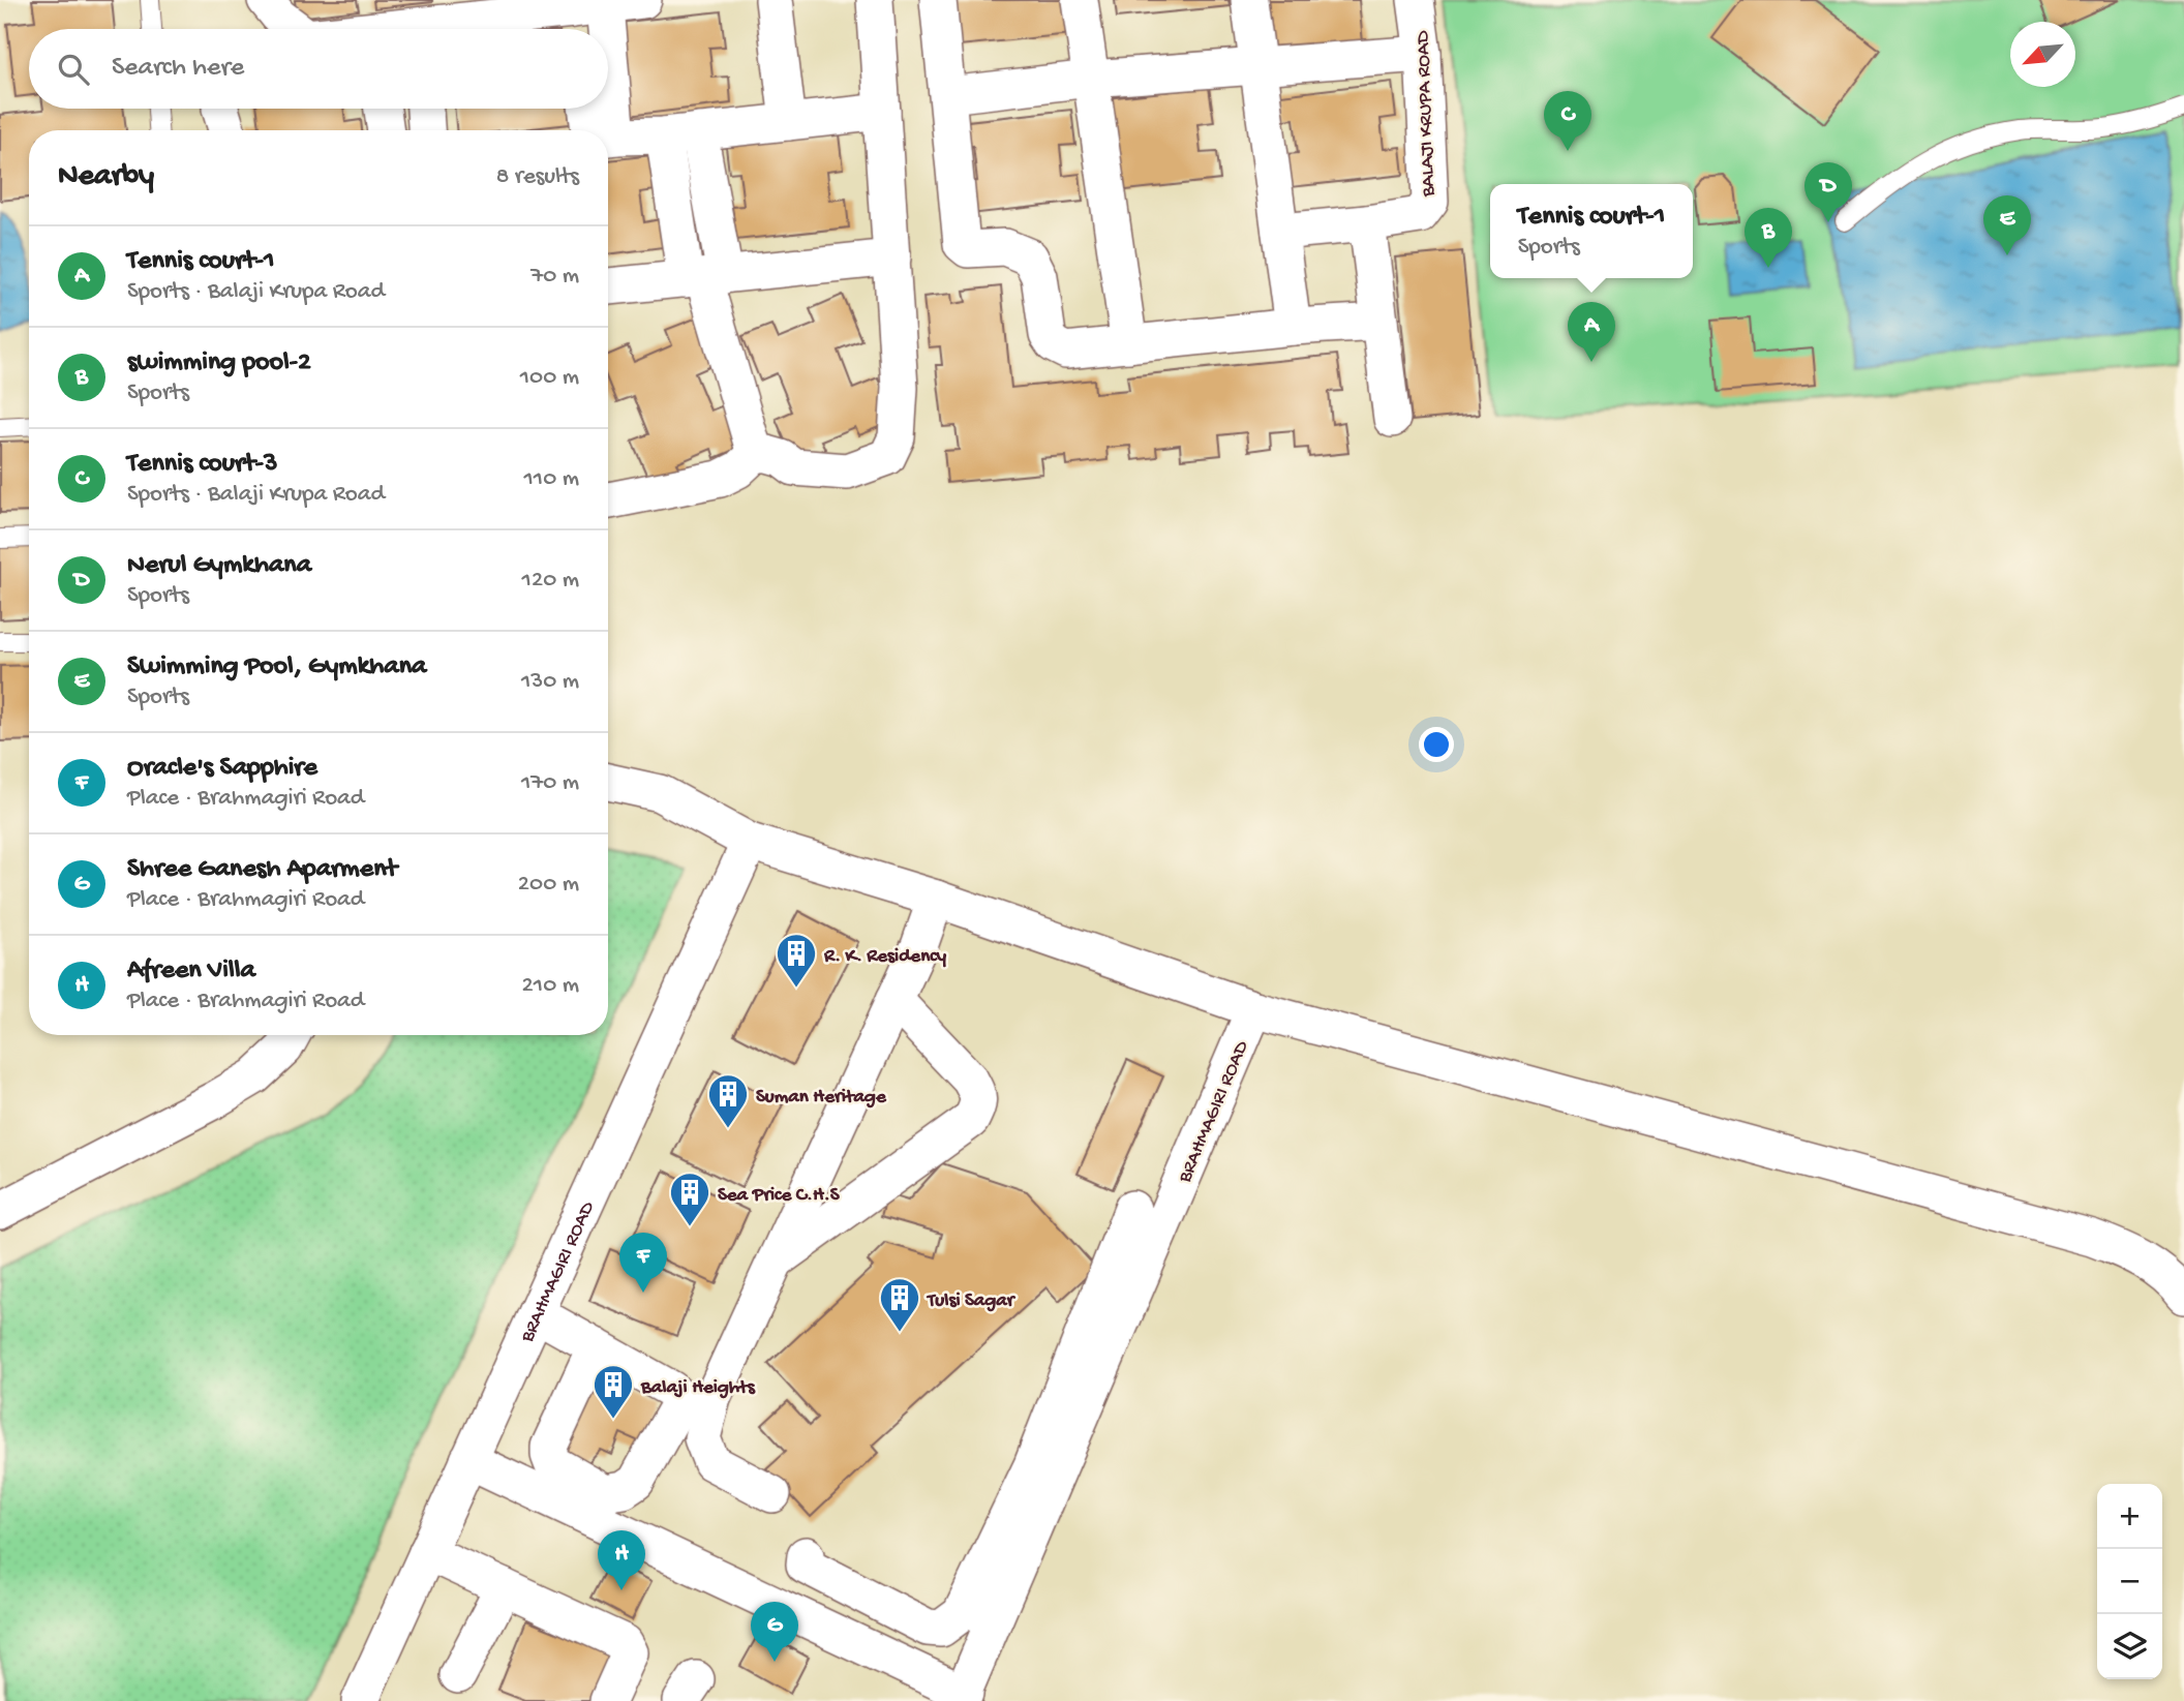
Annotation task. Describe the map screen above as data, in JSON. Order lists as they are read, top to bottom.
{
  "streets": {
    "street": ["BALAJI KRUPA ROAD", "BRAHMAGIRI ROAD"]
  },
  "places": {
    "building": [
      "R. K. Residency",
      "Suman Heritage",
      "Sea Price C.H.S",
      "Tulsi Sagar",
      "Balaji Heights"
    ]
  },
  "north": "bottom left",
  "page": {
    "search": "Search here",
    "pins": [
      "C",
      "D",
      "E",
      "B",
      "A",
      "F",
      "H",
      "G"
    ],
    "heading": ["Nearby", "8 results"],
    "popup": ["Tennis court-1", "Sports"],
    "list": [
      {
        "mark": "A",
        "name": "Tennis court-1",
        "note": "Sports · Balaji Krupa Road",
        "value": "70 m"
      },
      {
        "mark": "B",
        "name": "swimming pool-2",
        "note": "Sports",
        "value": "100 m"
      },
      {
        "mark": "C",
        "name": "Tennis court-3",
        "note": "Sports · Balaji Krupa Road",
        "value": "110 m"
      },
      {
        "mark": "D",
        "name": "Nerul Gymkhana",
        "note": "Sports",
        "value": "120 m"
      },
      {
        "mark": "E",
        "name": "Swimming Pool, Gymkhana",
        "note": "Sports",
        "value": "130 m"
      },
      {
        "mark": "F",
        "name": "Oracle's Sapphire",
        "note": "Place · Brahmagiri Road",
        "value": "170 m"
      },
      {
        "mark": "G",
        "name": "Shree Ganesh Aparment",
        "note": "Place · Brahmagiri Road",
        "value": "200 m"
      },
      {
        "mark": "H",
        "name": "Afreen Villa",
        "note": "Place · Brahmagiri Road",
        "value": "210 m"
      }
    ],
    "map_buttons": ["+", "−"]
  }
}
